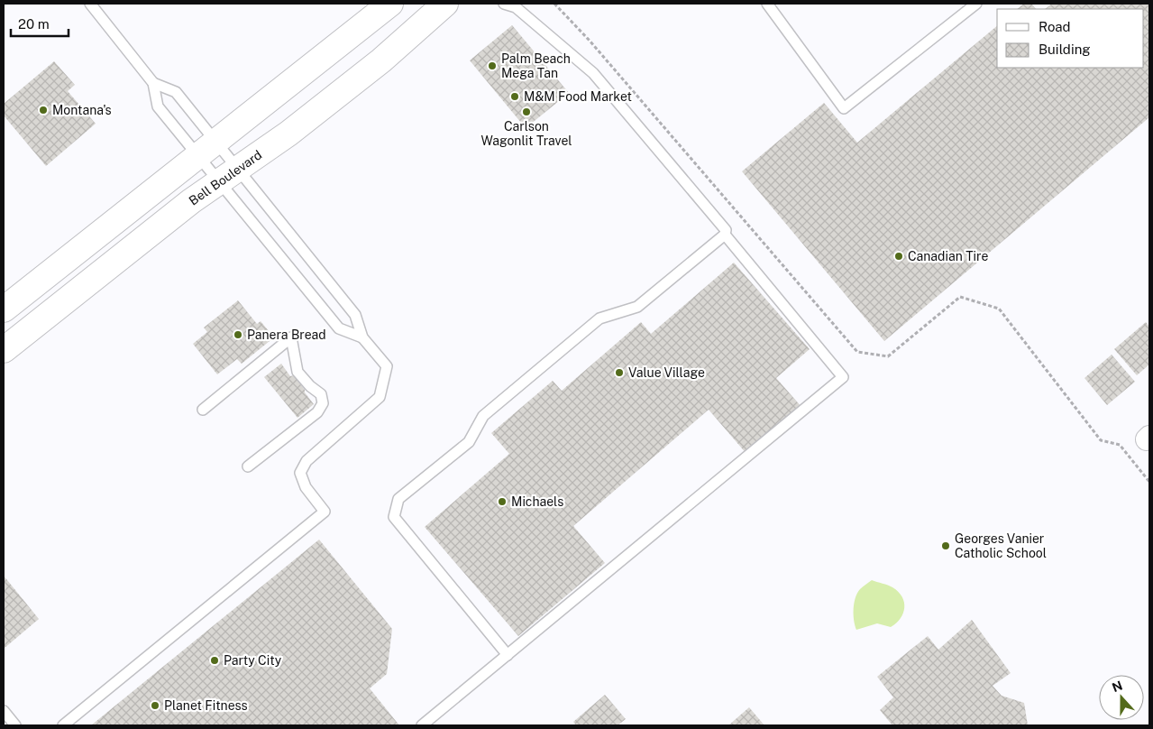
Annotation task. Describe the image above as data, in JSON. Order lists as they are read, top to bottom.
{
  "streets": {
    "main road": ["Bell Boulevard"]
  },
  "places": [
    "Palm Beach Mega Tan",
    "M&M Food Market",
    "Montana's",
    "Carlson Wagonlit Travel",
    "Canadian Tire",
    "Panera Bread",
    "Value Village",
    "Michaels",
    "Georges Vanier Catholic School",
    "Party City",
    "Planet Fitness"
  ],
  "legend": ["Road", "Building"],
  "scale_bar": "20 m",
  "north": "top"
}
